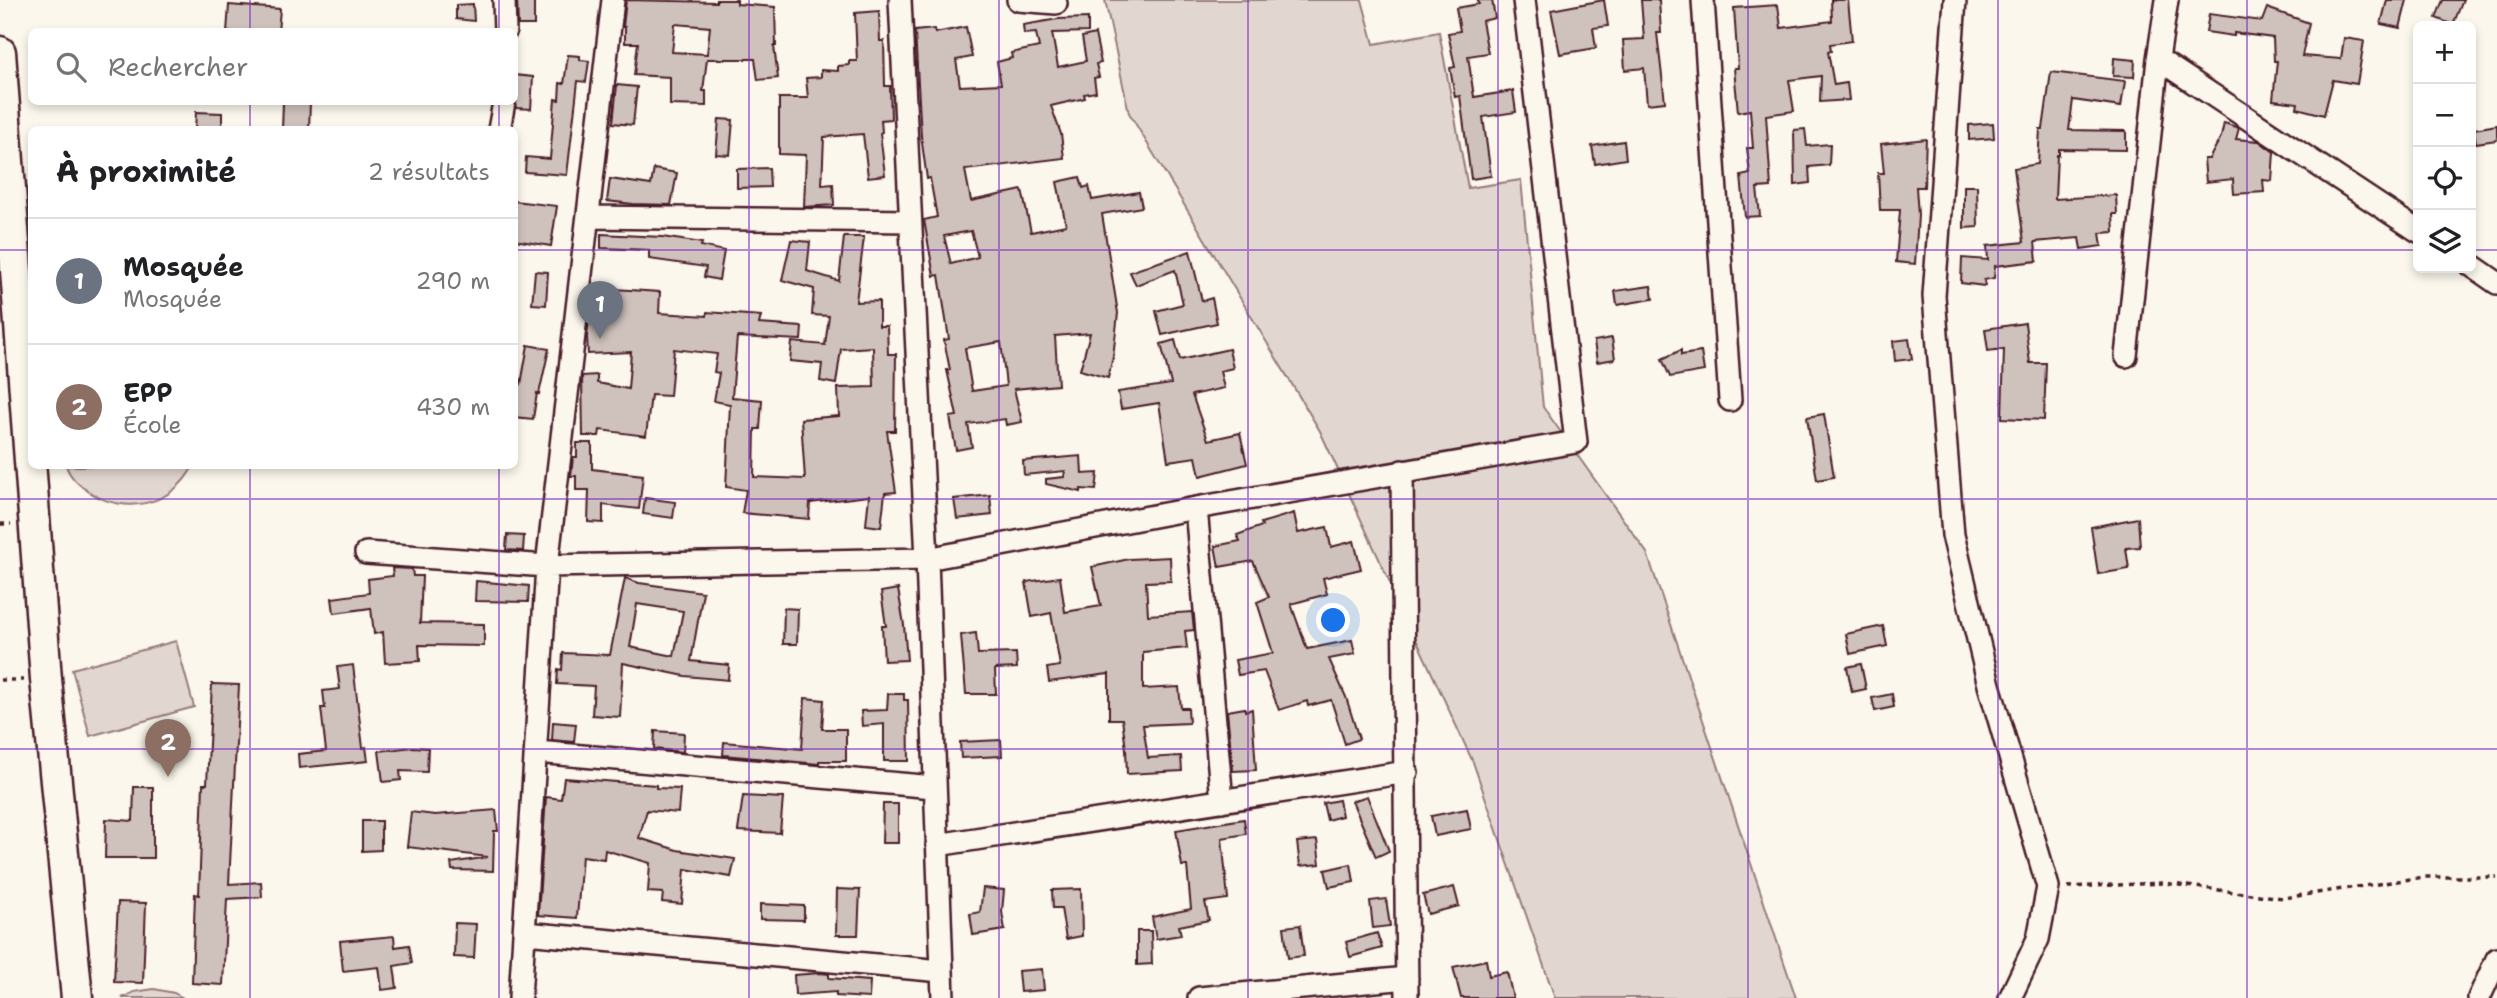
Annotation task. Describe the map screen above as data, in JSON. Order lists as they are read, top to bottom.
{
  "page": {
    "map_buttons": ["+", "−"],
    "search": "Rechercher",
    "heading": ["À proximité", "2 résultats"],
    "list": [
      {
        "mark": "1",
        "name": "Mosquée",
        "note": "Mosquée",
        "value": "290 m"
      },
      {
        "mark": "2",
        "name": "EPP",
        "note": "École",
        "value": "430 m"
      }
    ],
    "pins": ["1", "2"]
  }
}
